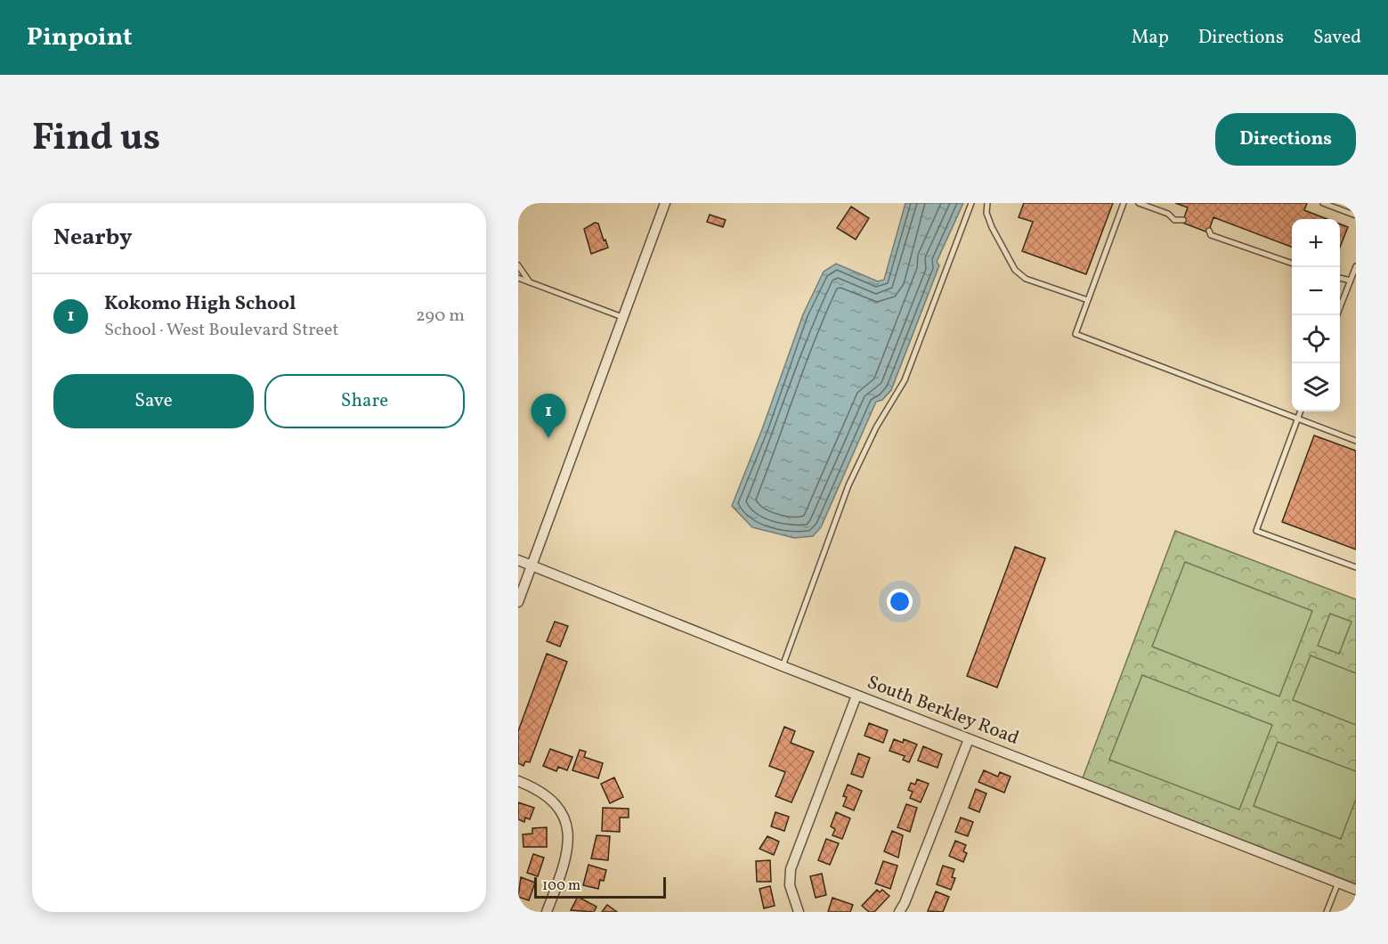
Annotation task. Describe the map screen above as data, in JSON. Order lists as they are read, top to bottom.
{
  "streets": {
    "street": ["South Berkley Road"]
  },
  "scale_bar": "100 m",
  "page": {
    "header": "Pinpoint",
    "nav": ["Map", "Directions", "Saved"],
    "title": "Find us",
    "buttons": [
      "Directions",
      ["Save", "Share"]
    ],
    "heading": "Nearby",
    "map_buttons": ["+", "−"],
    "list": [
      {
        "mark": "1",
        "name": "Kokomo High School",
        "note": "School · West Boulevard Street",
        "value": "290 m"
      }
    ],
    "pins": "1",
    "scale": "100 m"
  }
}
